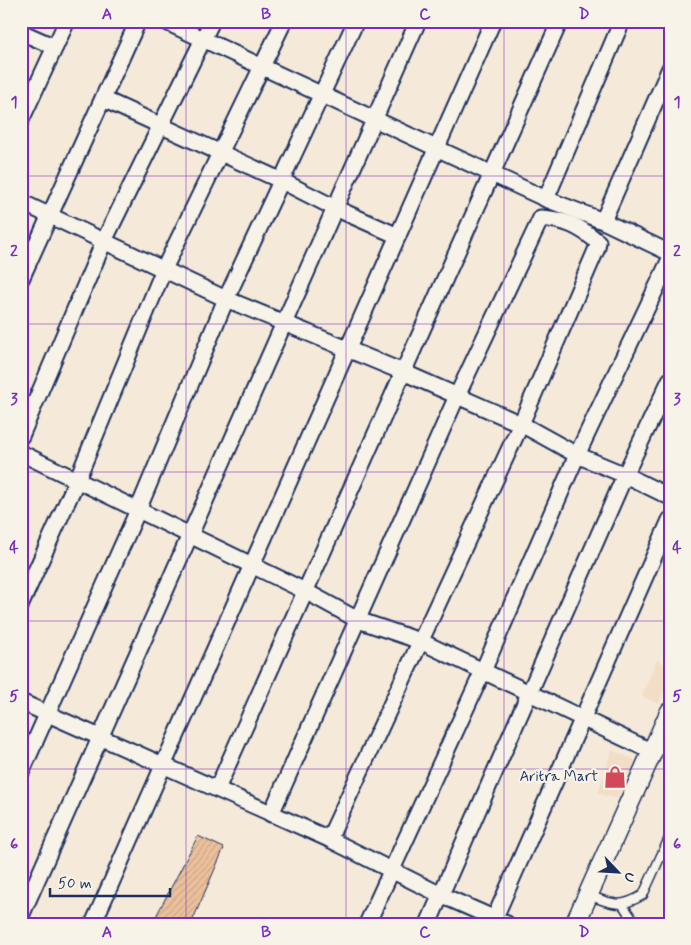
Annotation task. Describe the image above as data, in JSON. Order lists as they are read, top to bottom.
{
  "places": {
    "shop": ["Aritra Mart"]
  },
  "scale_bar": "50 m",
  "north": "bottom right",
  "grid": {
    "columns": [
      "A",
      "B",
      "C",
      "D"
    ],
    "rows": [
      "1",
      "2",
      "3",
      "4",
      "5",
      "6"
    ]
  }
}
